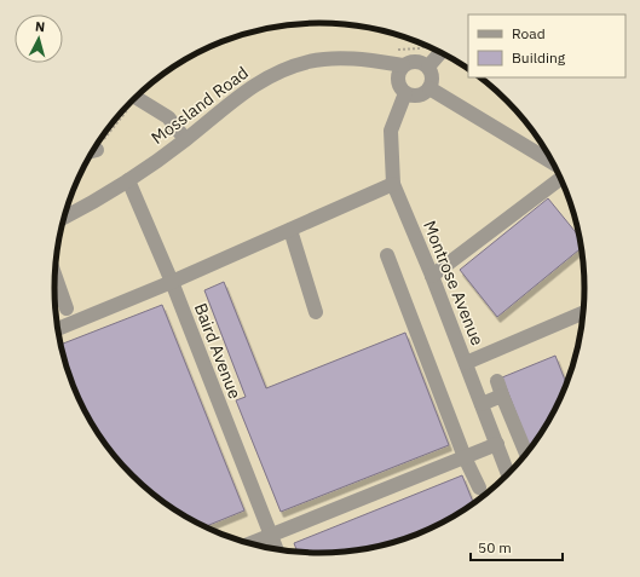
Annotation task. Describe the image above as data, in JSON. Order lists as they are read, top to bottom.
{
  "streets": {
    "street": ["Mossland Road", "Montrose Avenue", "Baird Avenue"]
  },
  "crossings": [
    ["Mossland Road", "Montrose Avenue"],
    ["Mossland Road", "Baird Avenue"]
  ],
  "legend": ["Road", "Building"],
  "scale_bar": "50 m",
  "north": "top"
}
